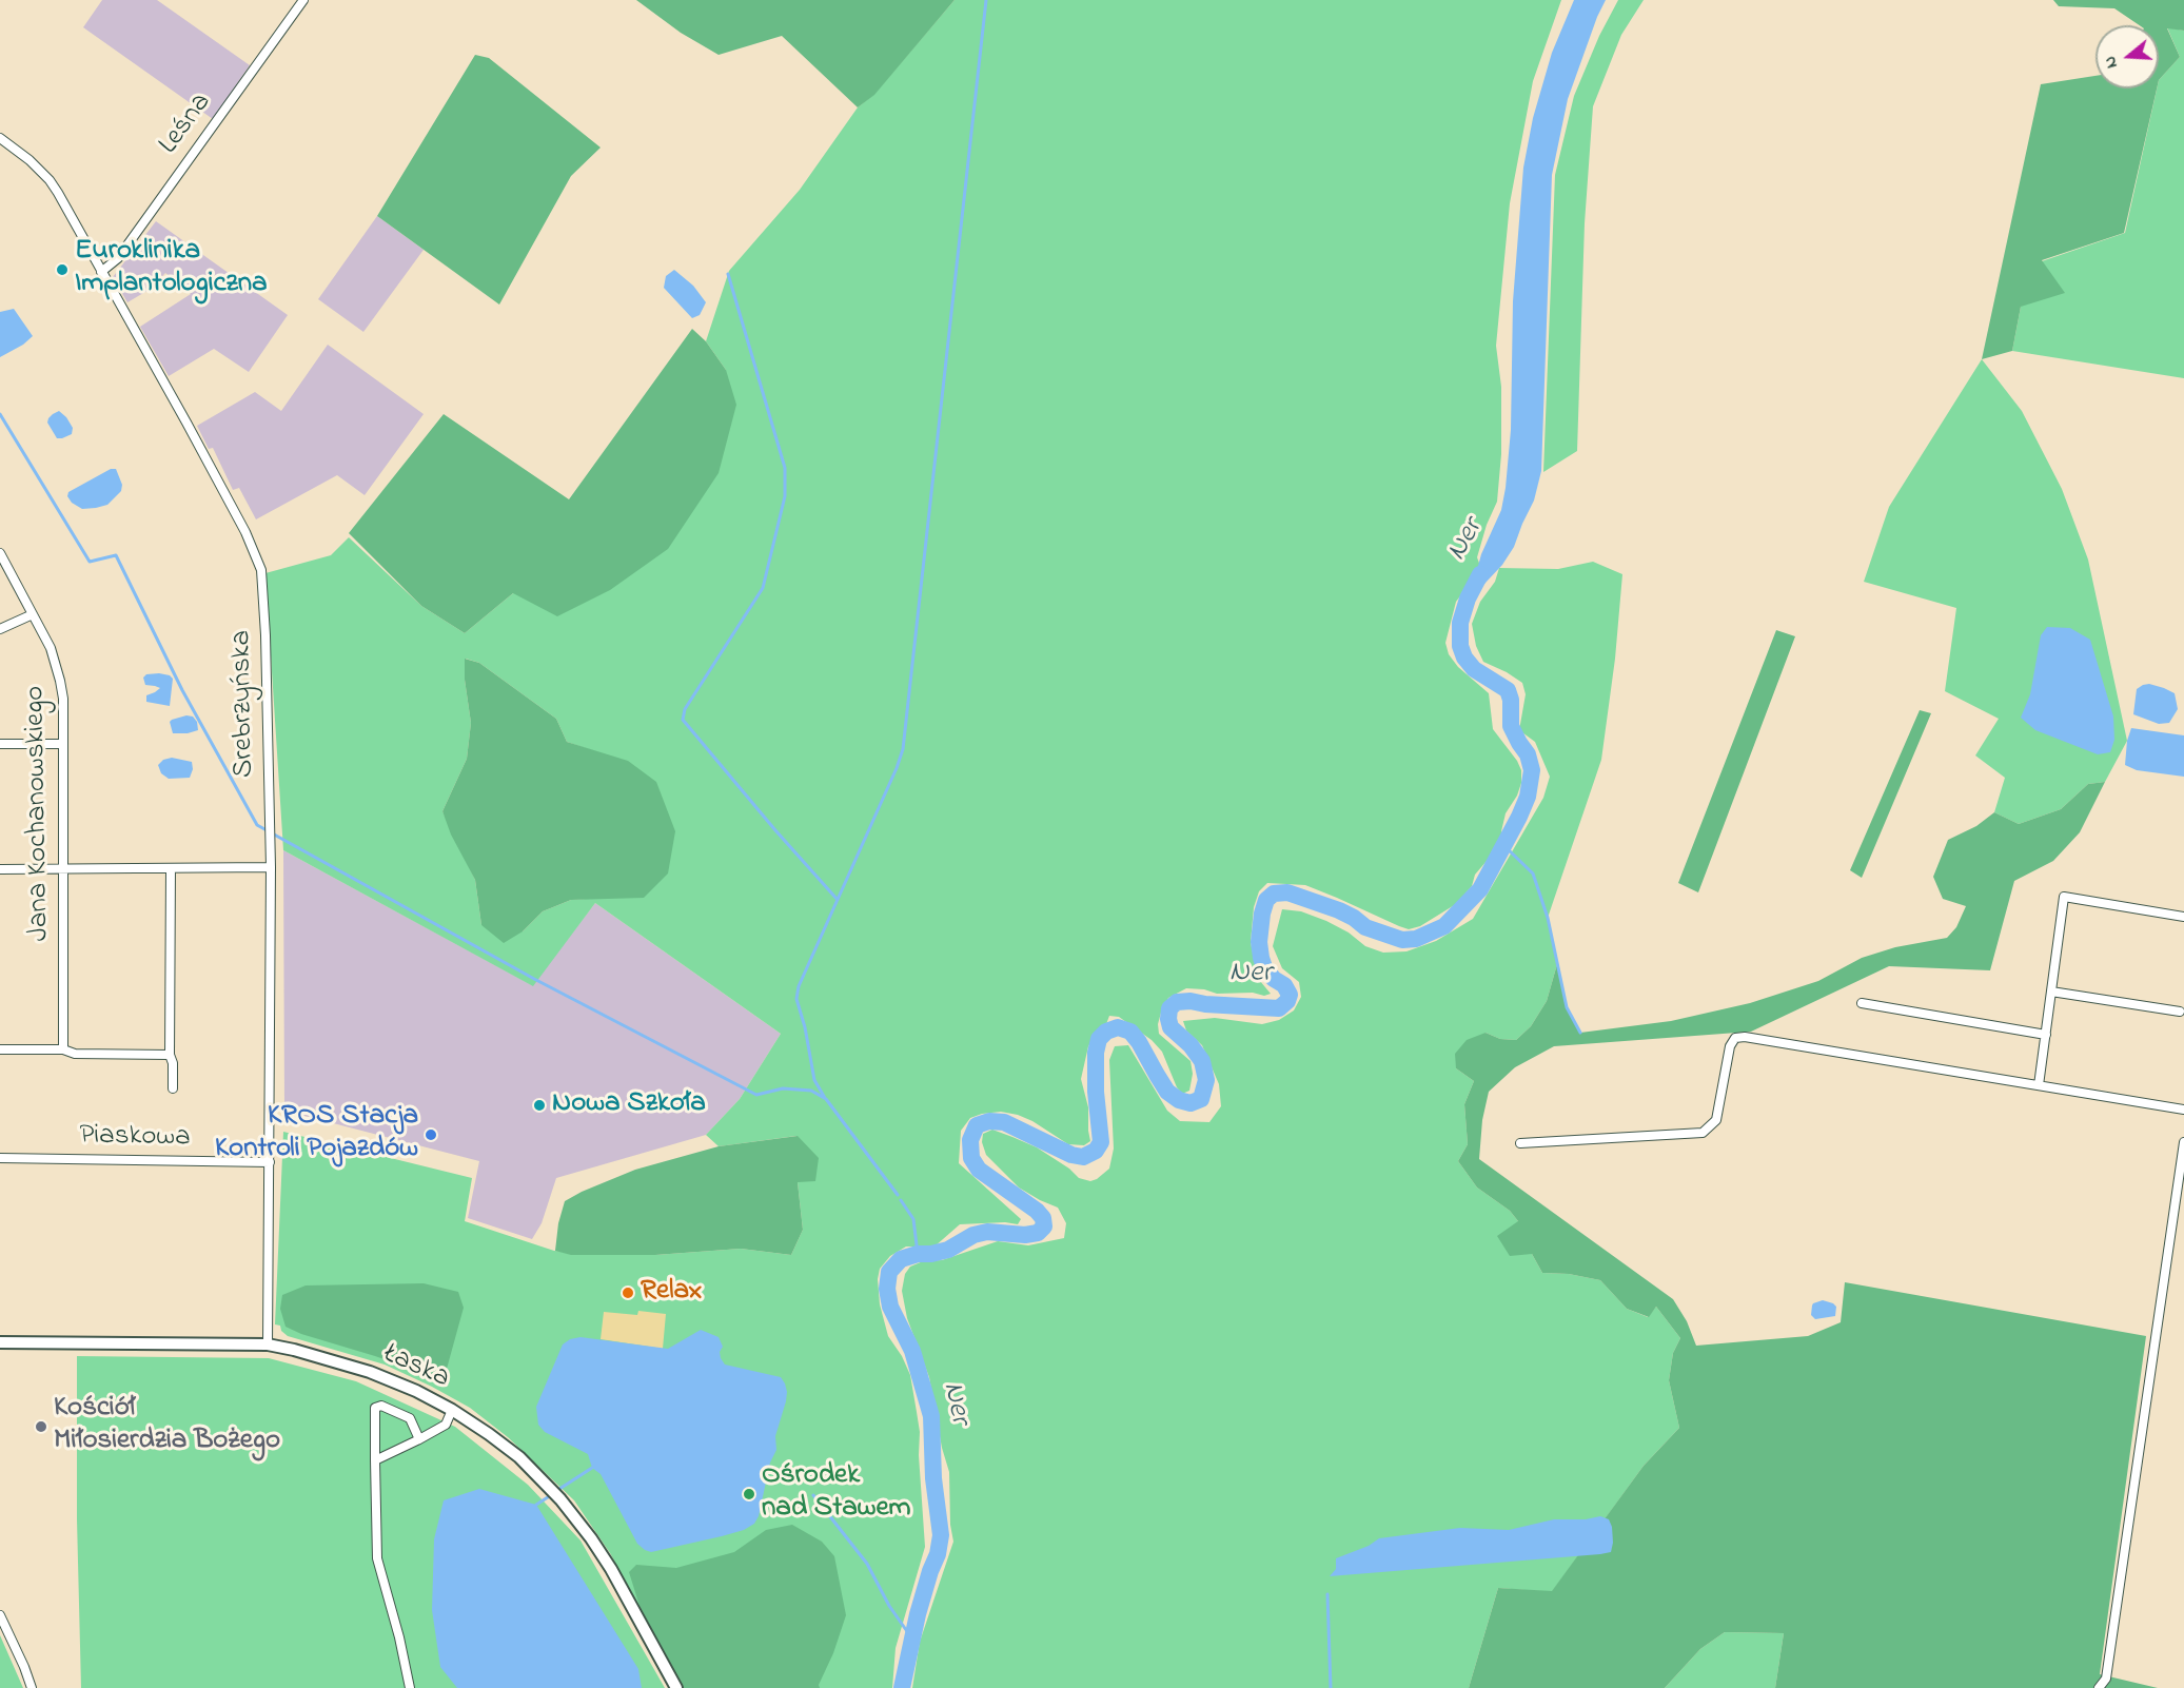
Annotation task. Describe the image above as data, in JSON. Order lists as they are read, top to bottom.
{
  "streets": {
    "main road": ["Łaska"],
    "street": [
      "Leśna",
      "Srebrzyńska",
      "Jana Kochanowskiego",
      "Piaskowa"
    ]
  },
  "crossings": [
    ["Leśna", "Srebrzyńska"],
    ["Srebrzyńska", "Piaskowa"],
    ["Srebrzyńska", "Łaska"]
  ],
  "water": ["Ner"],
  "places": [
    "Euroklinika Implantologiczna",
    "Nowa Szkoła",
    "KROS Stacja Kontroli Pojazdów",
    "Relax",
    "Kościół Miłosierdzia Bożego",
    "Ośrodek nad Stawem"
  ],
  "north": "left"
}
